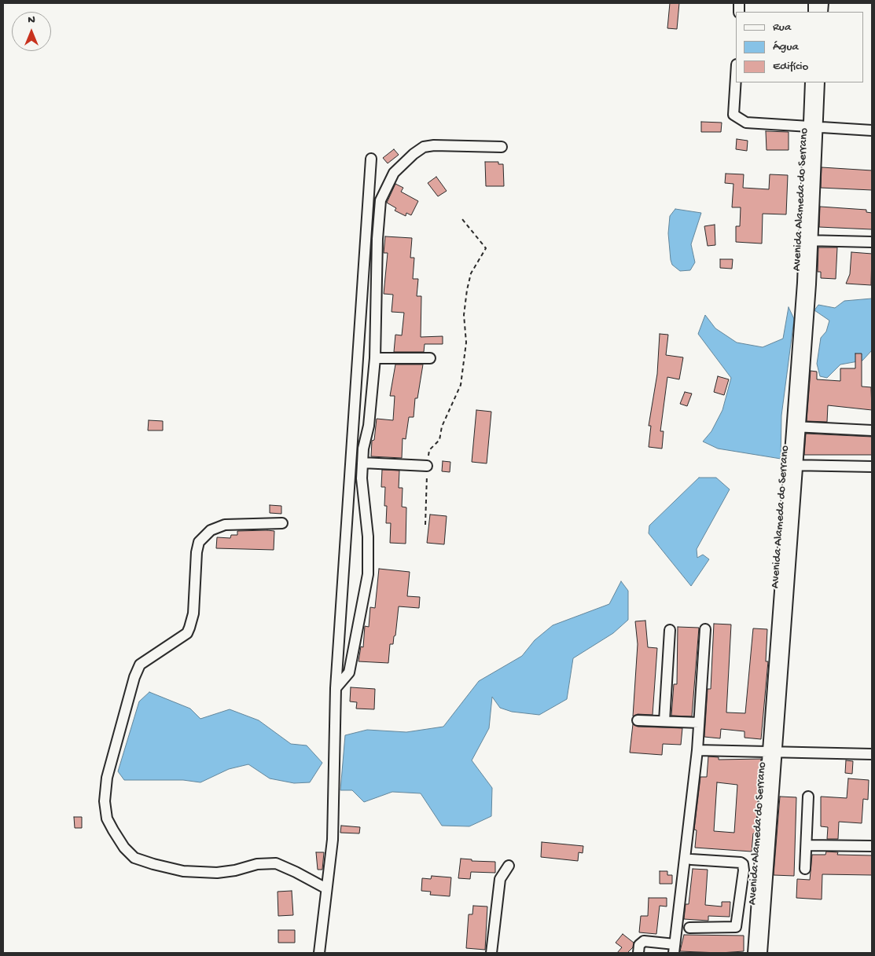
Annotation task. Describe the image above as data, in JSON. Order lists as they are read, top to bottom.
{
  "streets": {
    "street": ["Avenida Alameda do Serrano"]
  },
  "legend": ["Rua", "Água", "Edifício"],
  "north": "top"
}
